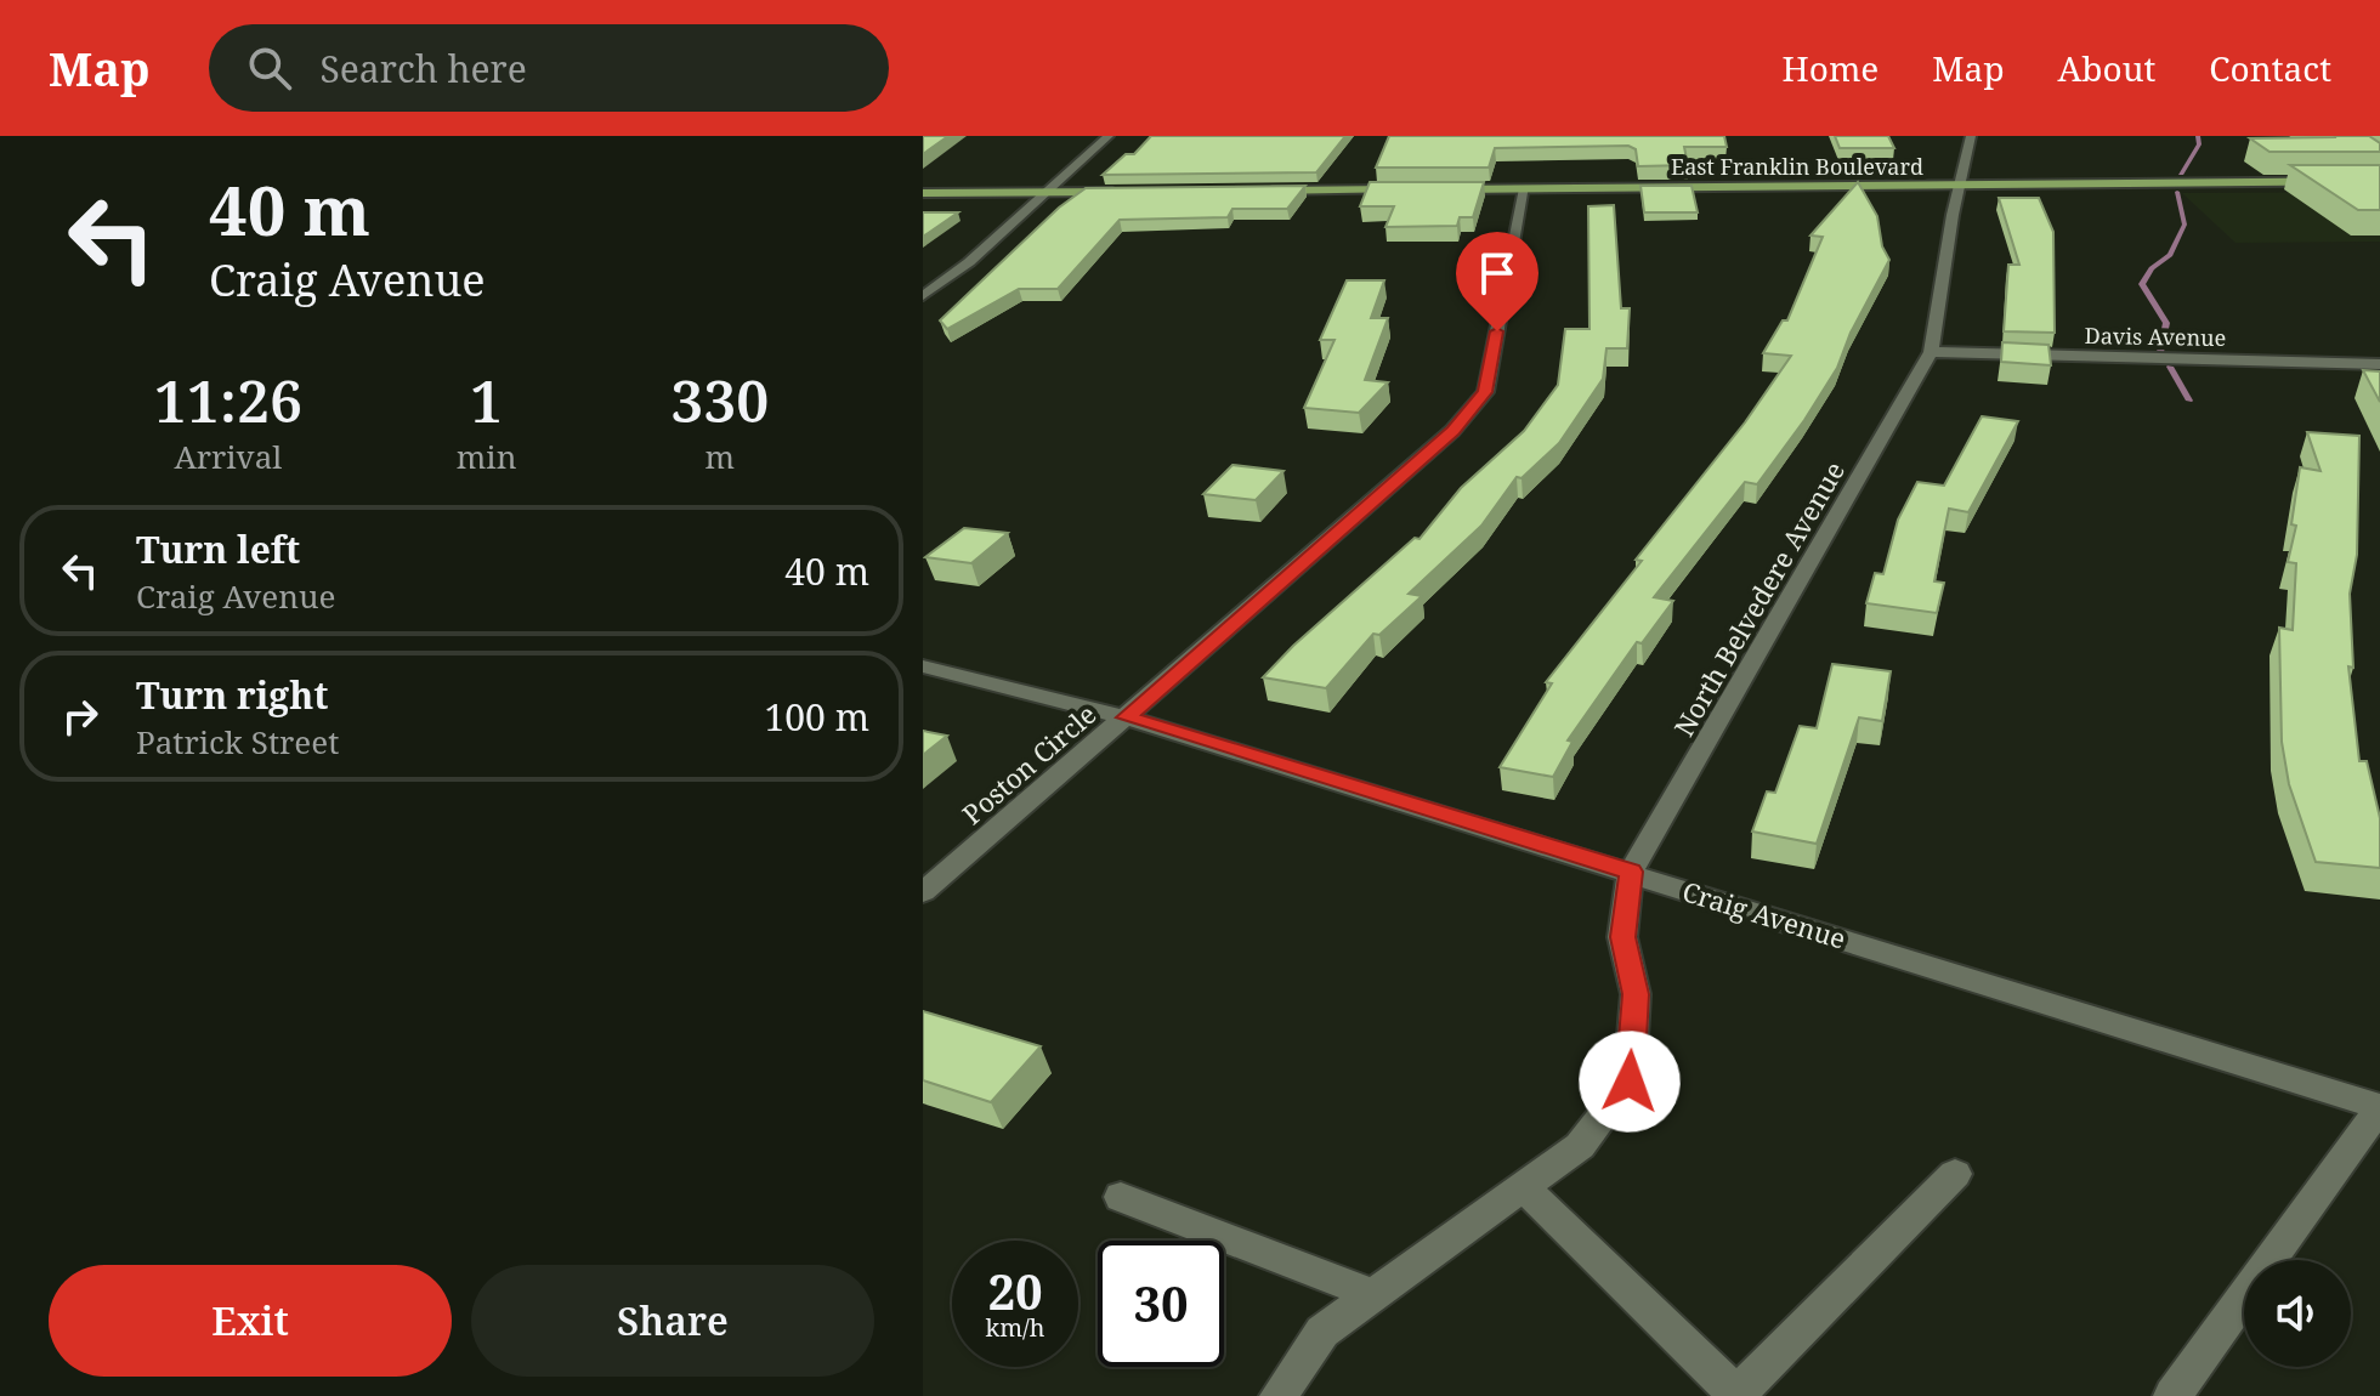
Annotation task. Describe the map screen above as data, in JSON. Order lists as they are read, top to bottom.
{
  "streets": {
    "main road": ["East Franklin Boulevard"],
    "street": [
      "Davis Avenue",
      "North Belvedere Avenue",
      "Poston Circle",
      "Craig Avenue"
    ]
  },
  "crossings": [
    ["East Franklin Boulevard", "Poston Circle"],
    ["Davis Avenue", "North Belvedere Avenue"],
    ["North Belvedere Avenue", "Craig Avenue"],
    ["Poston Circle", "Craig Avenue"]
  ],
  "page": {
    "header": "Map",
    "search": "Search here",
    "nav": [
      "Home",
      "Map",
      "About",
      "Contact"
    ],
    "turn": ["40 m", "Craig Avenue"],
    "eta": [
      "11:26",
      "Arrival",
      "1",
      "min",
      "330",
      "m"
    ],
    "list": [
      {
        "name": "Turn left",
        "note": "Craig Avenue",
        "value": "40 m"
      },
      {
        "name": "Turn right",
        "note": "Patrick Street",
        "value": "100 m"
      }
    ],
    "speed": "20 km/h",
    "limit": "30",
    "buttons": ["Exit", "Share"]
  }
}
